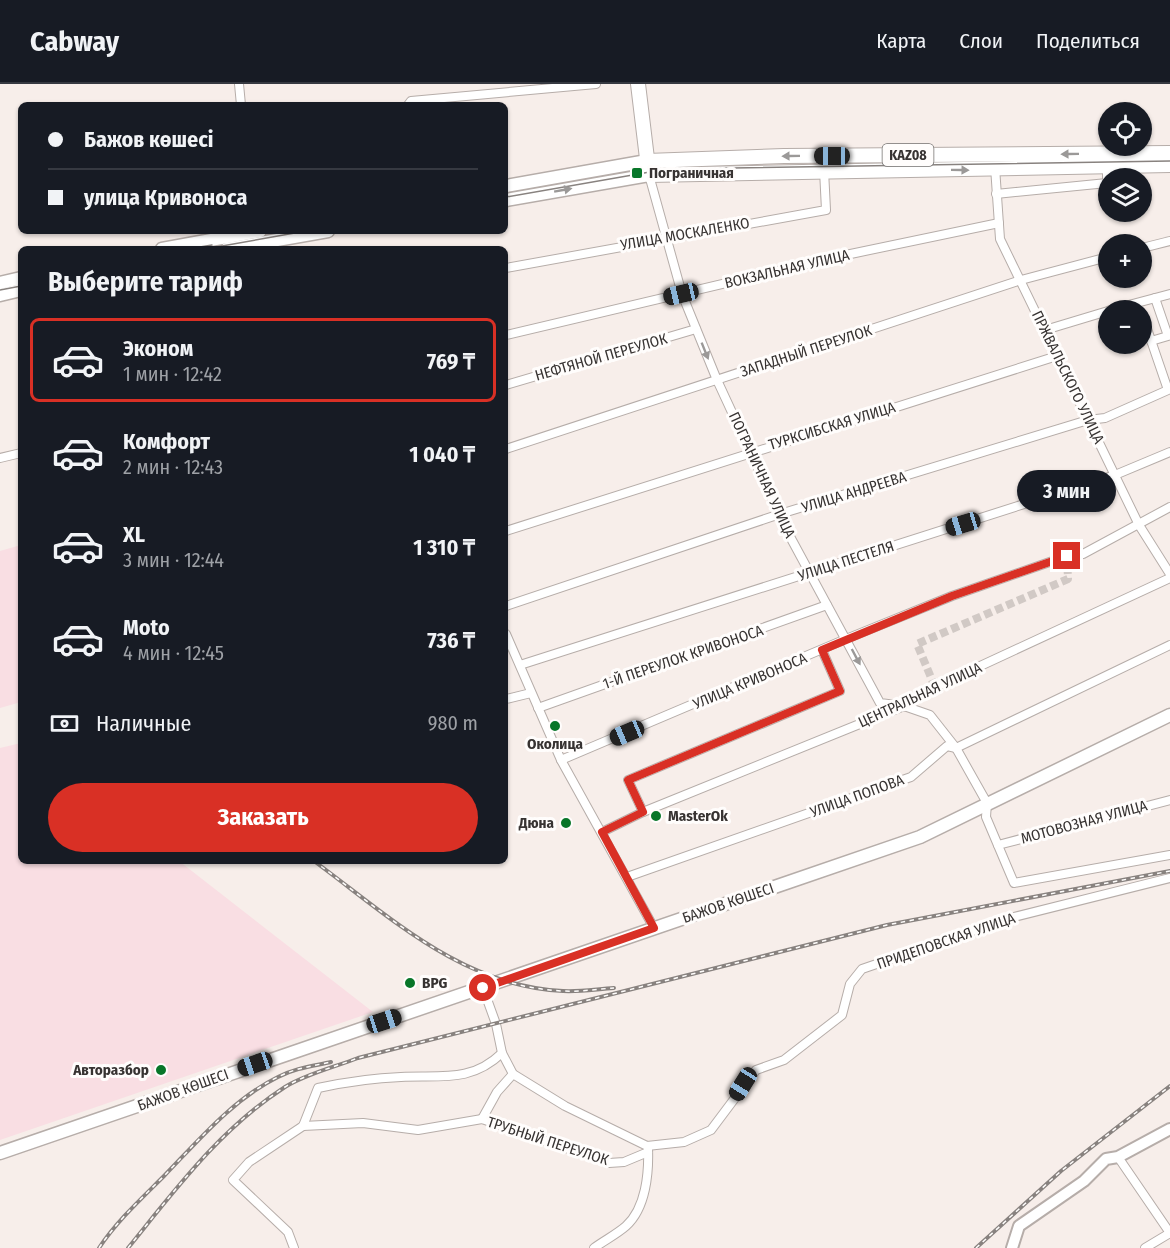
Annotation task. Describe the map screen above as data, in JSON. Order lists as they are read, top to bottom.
{
  "streets": {
    "highway": ["KAZ08", "ПОГРАНИЧНАЯ УЛИЦА"],
    "main road": ["БАЖОВ КӨШЕСІ"],
    "street": [
      "УЛИЦА МОСКАЛЕНКО",
      "ВОКЗАЛЬНАЯ УЛИЦА",
      "ЗАПАДНЫЙ ПЕРЕУЛОК",
      "НЕФТЯНОЙ ПЕРЕУЛОК",
      "ПРЖВАЛЬСКОГО УЛИЦА",
      "ТУРКСИБСКАЯ УЛИЦА",
      "УЛИЦА АНДРЕЕВА",
      "УЛИЦА ПЕСТЕЛЯ",
      "1-Й ПЕРЕУЛОК КРИВОНОСА",
      "УЛИЦА КРИВОНОСА",
      "ЦЕНТРАЛЬНАЯ УЛИЦА",
      "УЛИЦА ПОПОВА",
      "МОТОВОЗНАЯ УЛИЦА",
      "ПРИДЕПОВСКАЯ УЛИЦА",
      "ТРУБНЫЙ ПЕРЕУЛОК"
    ]
  },
  "crossings": [
    ["KAZ08", "ПРЖВАЛЬСКОГО УЛИЦА"],
    ["KAZ08", "ПОГРАНИЧНАЯ УЛИЦА"],
    ["УЛИЦА МОСКАЛЕНКО", "ПОГРАНИЧНАЯ УЛИЦА"],
    ["ВОКЗАЛЬНАЯ УЛИЦА", "ПРЖВАЛЬСКОГО УЛИЦА"],
    ["ВОКЗАЛЬНАЯ УЛИЦА", "ПОГРАНИЧНАЯ УЛИЦА"],
    ["ЗАПАДНЫЙ ПЕРЕУЛОК", "ПРЖВАЛЬСКОГО УЛИЦА"],
    ["ЗАПАДНЫЙ ПЕРЕУЛОК", "ПОГРАНИЧНАЯ УЛИЦА"],
    ["НЕФТЯНОЙ ПЕРЕУЛОК", "ПОГРАНИЧНАЯ УЛИЦА"],
    ["ПРЖВАЛЬСКОГО УЛИЦА", "ТУРКСИБСКАЯ УЛИЦА"],
    ["ПРЖВАЛЬСКОГО УЛИЦА", "УЛИЦА АНДРЕЕВА"],
    ["ПРЖВАЛЬСКОГО УЛИЦА", "УЛИЦА ПЕСТЕЛЯ"],
    ["ПРЖВАЛЬСКОГО УЛИЦА", "УЛИЦА КРИВОНОСА"],
    ["ПРЖВАЛЬСКОГО УЛИЦА", "ЦЕНТРАЛЬНАЯ УЛИЦА"],
    ["ТУРКСИБСКАЯ УЛИЦА", "ПОГРАНИЧНАЯ УЛИЦА"],
    ["ПОГРАНИЧНАЯ УЛИЦА", "УЛИЦА АНДРЕЕВА"],
    ["ПОГРАНИЧНАЯ УЛИЦА", "УЛИЦА ПЕСТЕЛЯ"],
    ["ПОГРАНИЧНАЯ УЛИЦА", "1-Й ПЕРЕУЛОК КРИВОНОСА"],
    ["ПОГРАНИЧНАЯ УЛИЦА", "УЛИЦА КРИВОНОСА"],
    ["ПОГРАНИЧНАЯ УЛИЦА", "ЦЕНТРАЛЬНАЯ УЛИЦА"],
    ["ПОГРАНИЧНАЯ УЛИЦА", "УЛИЦА ПОПОВА"],
    ["ПОГРАНИЧНАЯ УЛИЦА", "МОТОВОЗНАЯ УЛИЦА"],
    ["ПОГРАНИЧНАЯ УЛИЦА", "БАЖОВ КӨШЕСІ"],
    ["ПРИДЕПОВСКАЯ УЛИЦА", "ТРУБНЫЙ ПЕРЕУЛОК"]
  ],
  "places": {
    "transit": ["Пограничная"],
    "other": [
      "Околица",
      "MasterOk",
      "Дюна",
      "BPG",
      "Авторазбор"
    ]
  },
  "page": {
    "header": "Cabway",
    "nav": ["Карта", "Слои", "Поделиться"],
    "map_buttons": ["+", "−"],
    "banner": ["Бажов көшесі", "улица Кривоноса"],
    "heading": "Выберите тариф",
    "list": [
      {
        "name": "Эконом",
        "note": "1 мин · 12:42",
        "value": "769 ₸"
      },
      {
        "name": "Комфорт",
        "note": "2 мин · 12:43",
        "value": "1 040 ₸"
      },
      {
        "name": "XL",
        "note": "3 мин · 12:44",
        "value": "1 310 ₸"
      },
      {
        "name": "Moto",
        "note": "4 мин · 12:45",
        "value": "736 ₸"
      }
    ],
    "bubble": "3 мин",
    "pay": ["Наличные", "980 m"],
    "buttons": "Заказать"
  }
}
